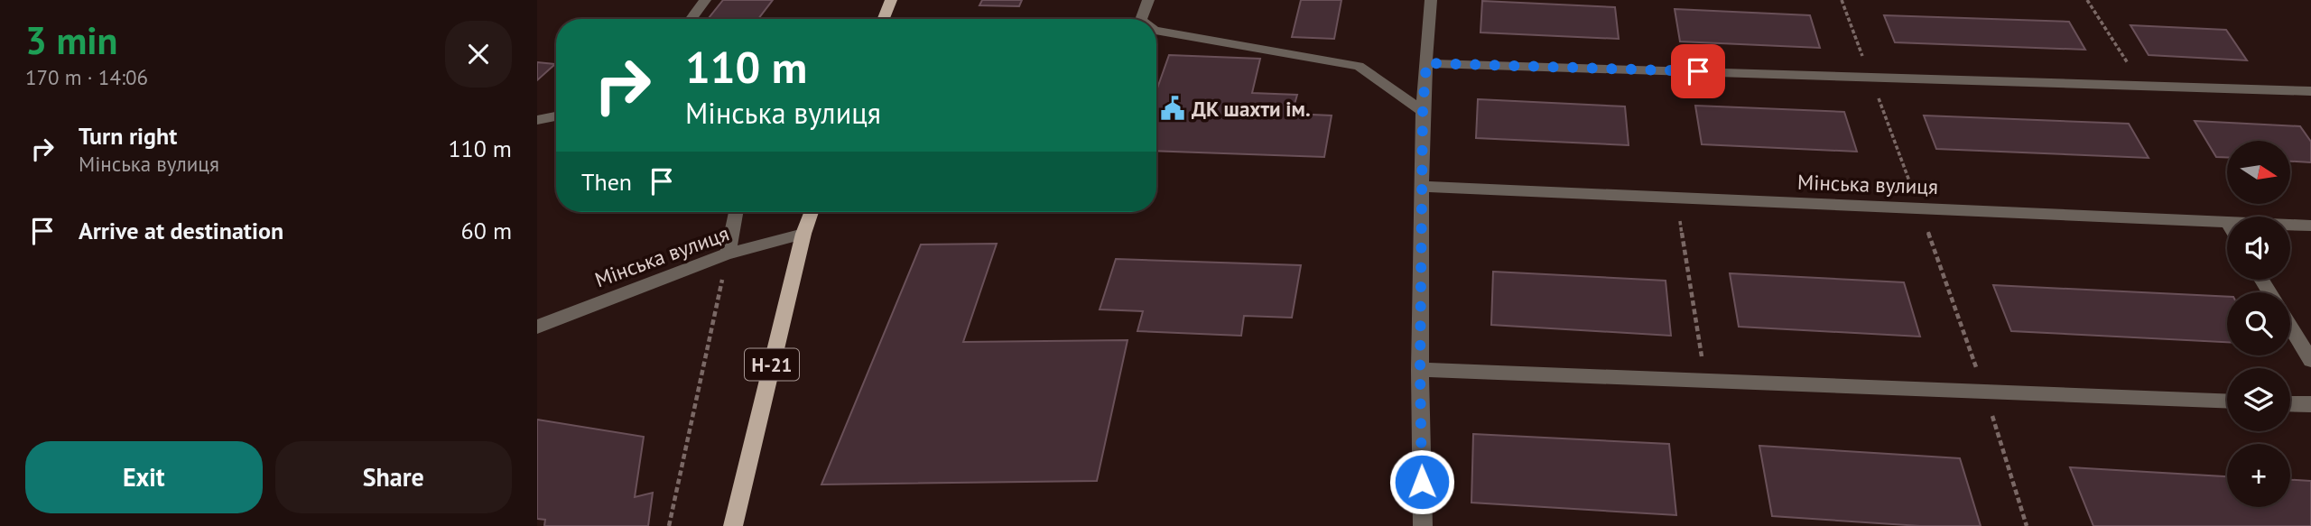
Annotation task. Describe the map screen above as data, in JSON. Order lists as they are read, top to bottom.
{
  "streets": {
    "main road": ["Н-21"],
    "street": ["Мінська вулиця"]
  },
  "crossings": [
    ["Мінська вулиця", "Н-21"]
  ],
  "places": {
    "public building": ["ДК шахти ім."]
  },
  "north": "right",
  "page": {
    "heading": ["3 min", "170 m · 14:06"],
    "turn": ["110 m", "Мінська вулиця"],
    "list": [
      {
        "name": "Turn right",
        "note": "Мінська вулиця",
        "value": "110 m"
      },
      {
        "name": "Arrive at destination",
        "value": "60 m"
      }
    ],
    "map_buttons": "+",
    "then": "Then",
    "buttons": ["Exit", "Share"]
  }
}
